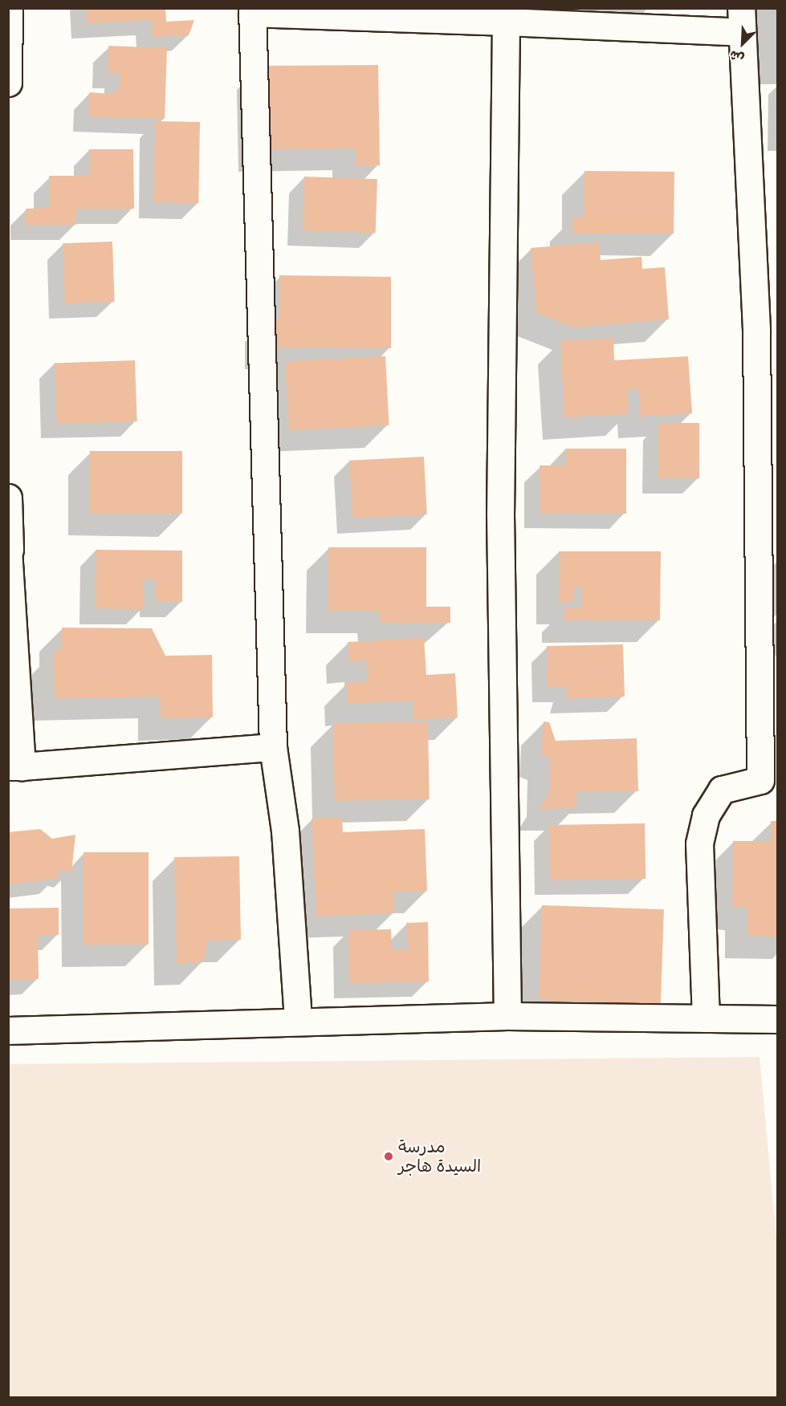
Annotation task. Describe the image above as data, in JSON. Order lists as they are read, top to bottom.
{
  "places": ["مدرسة السيدة هاجر"],
  "north": "bottom left"
}
